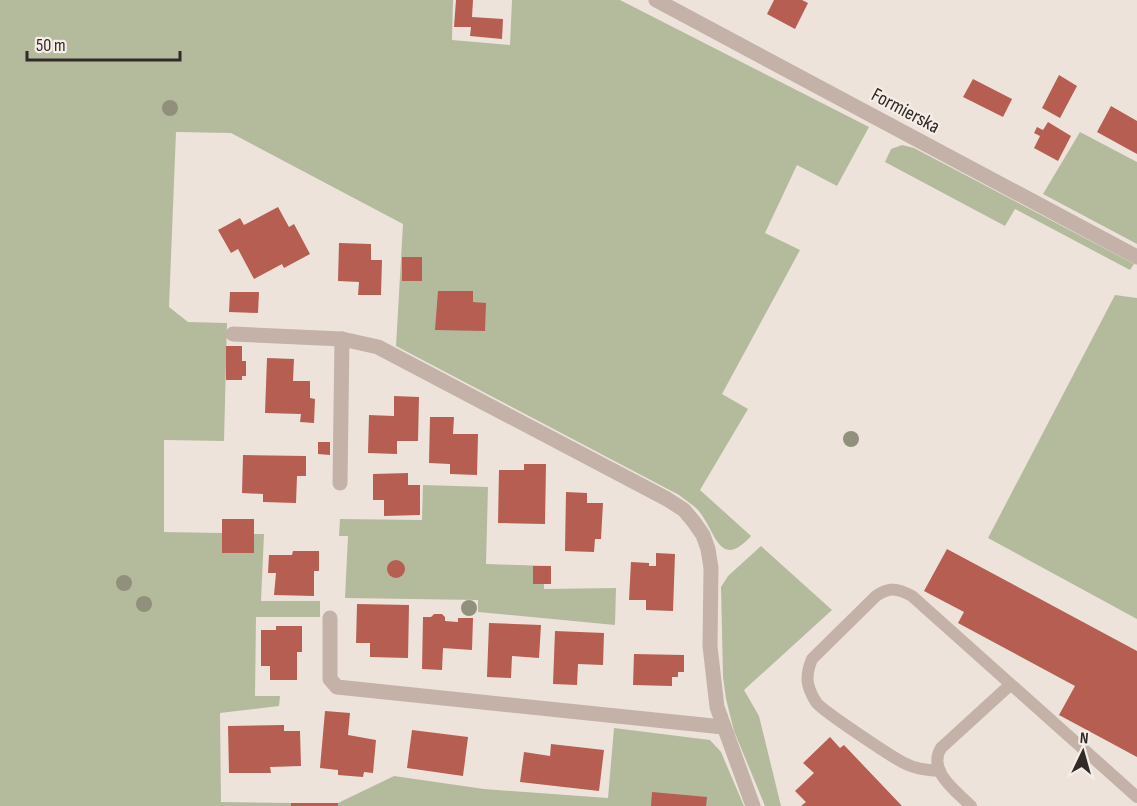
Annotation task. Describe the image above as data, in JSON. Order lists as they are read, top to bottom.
{
  "streets": {
    "street": ["Formierska"]
  },
  "scale_bar": "50 m",
  "north": "top"
}
